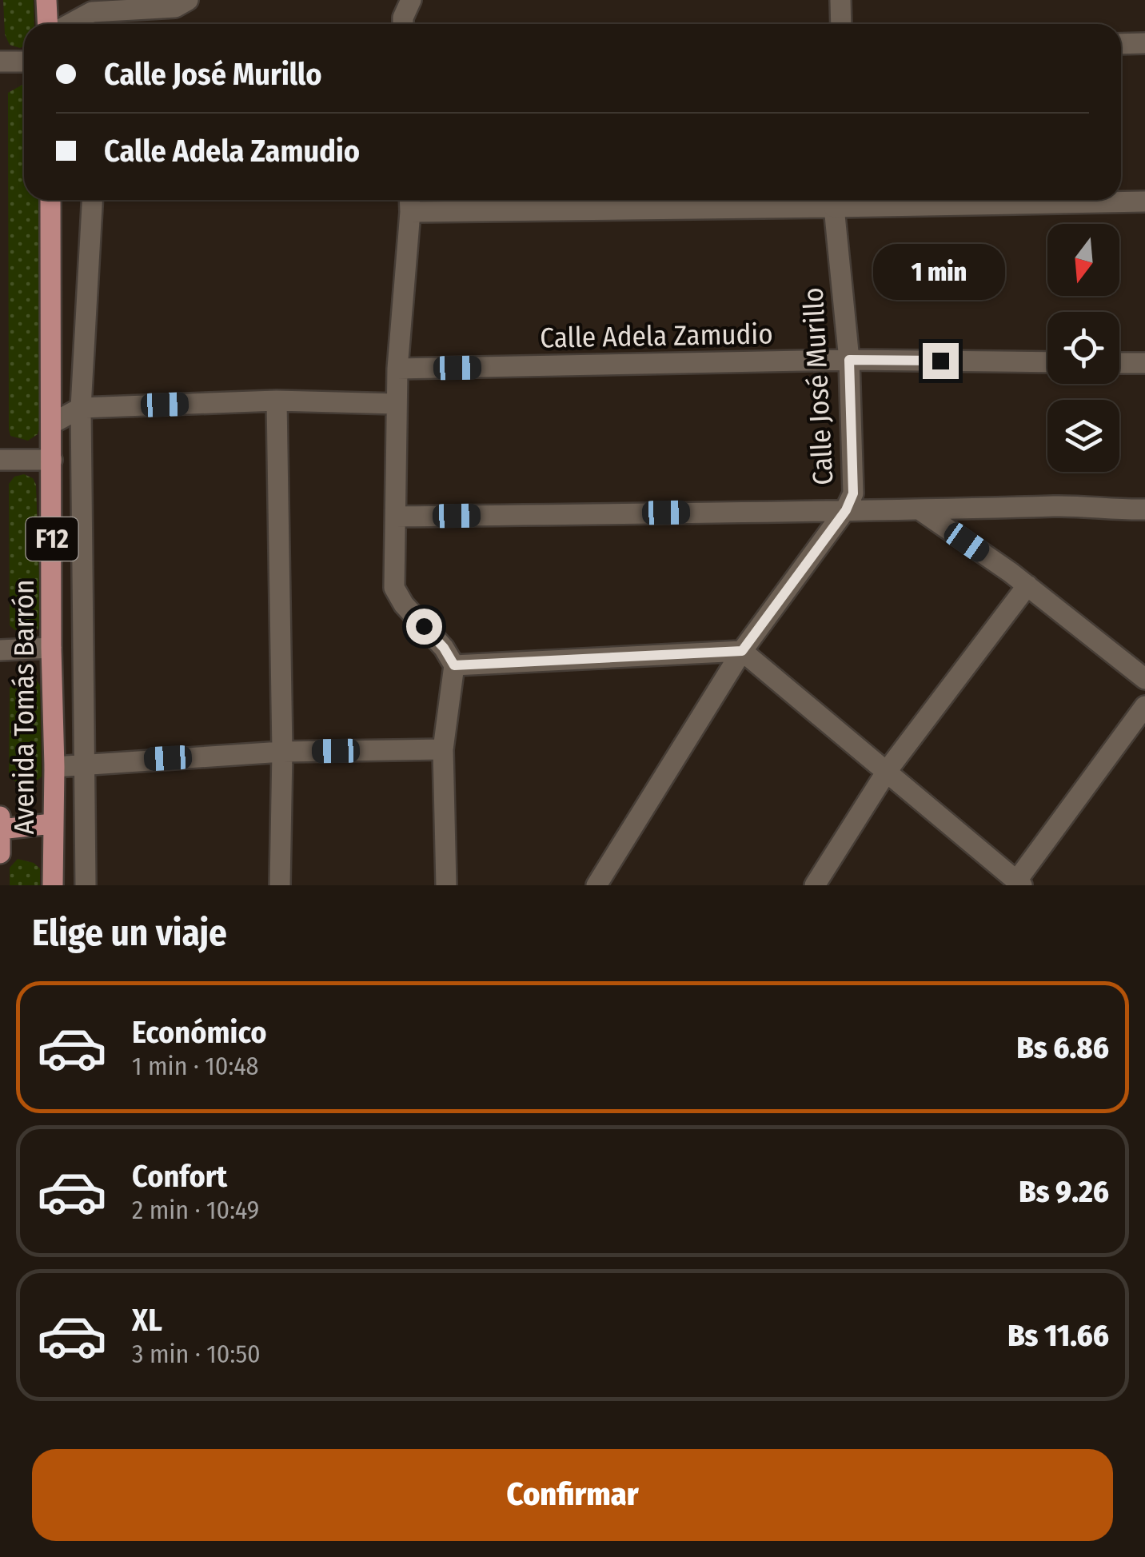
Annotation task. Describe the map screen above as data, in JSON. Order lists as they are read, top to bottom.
{
  "streets": {
    "main road": ["F12", "Avenida Tomás Barrón"],
    "street": ["Calle Adela Zamudio", "Calle José Murillo"]
  },
  "crossings": [
    ["Calle Adela Zamudio", "Calle José Murillo"]
  ],
  "north": "bottom",
  "page": {
    "banner": ["Calle José Murillo", "Calle Adela Zamudio"],
    "bubble": "1 min",
    "heading": "Elige un viaje",
    "list": [
      {
        "name": "Económico",
        "note": "1 min · 10:48",
        "value": "Bs 6.86"
      },
      {
        "name": "Confort",
        "note": "2 min · 10:49",
        "value": "Bs 9.26"
      },
      {
        "name": "XL",
        "note": "3 min · 10:50",
        "value": "Bs 11.66"
      }
    ],
    "buttons": "Confirmar"
  }
}
